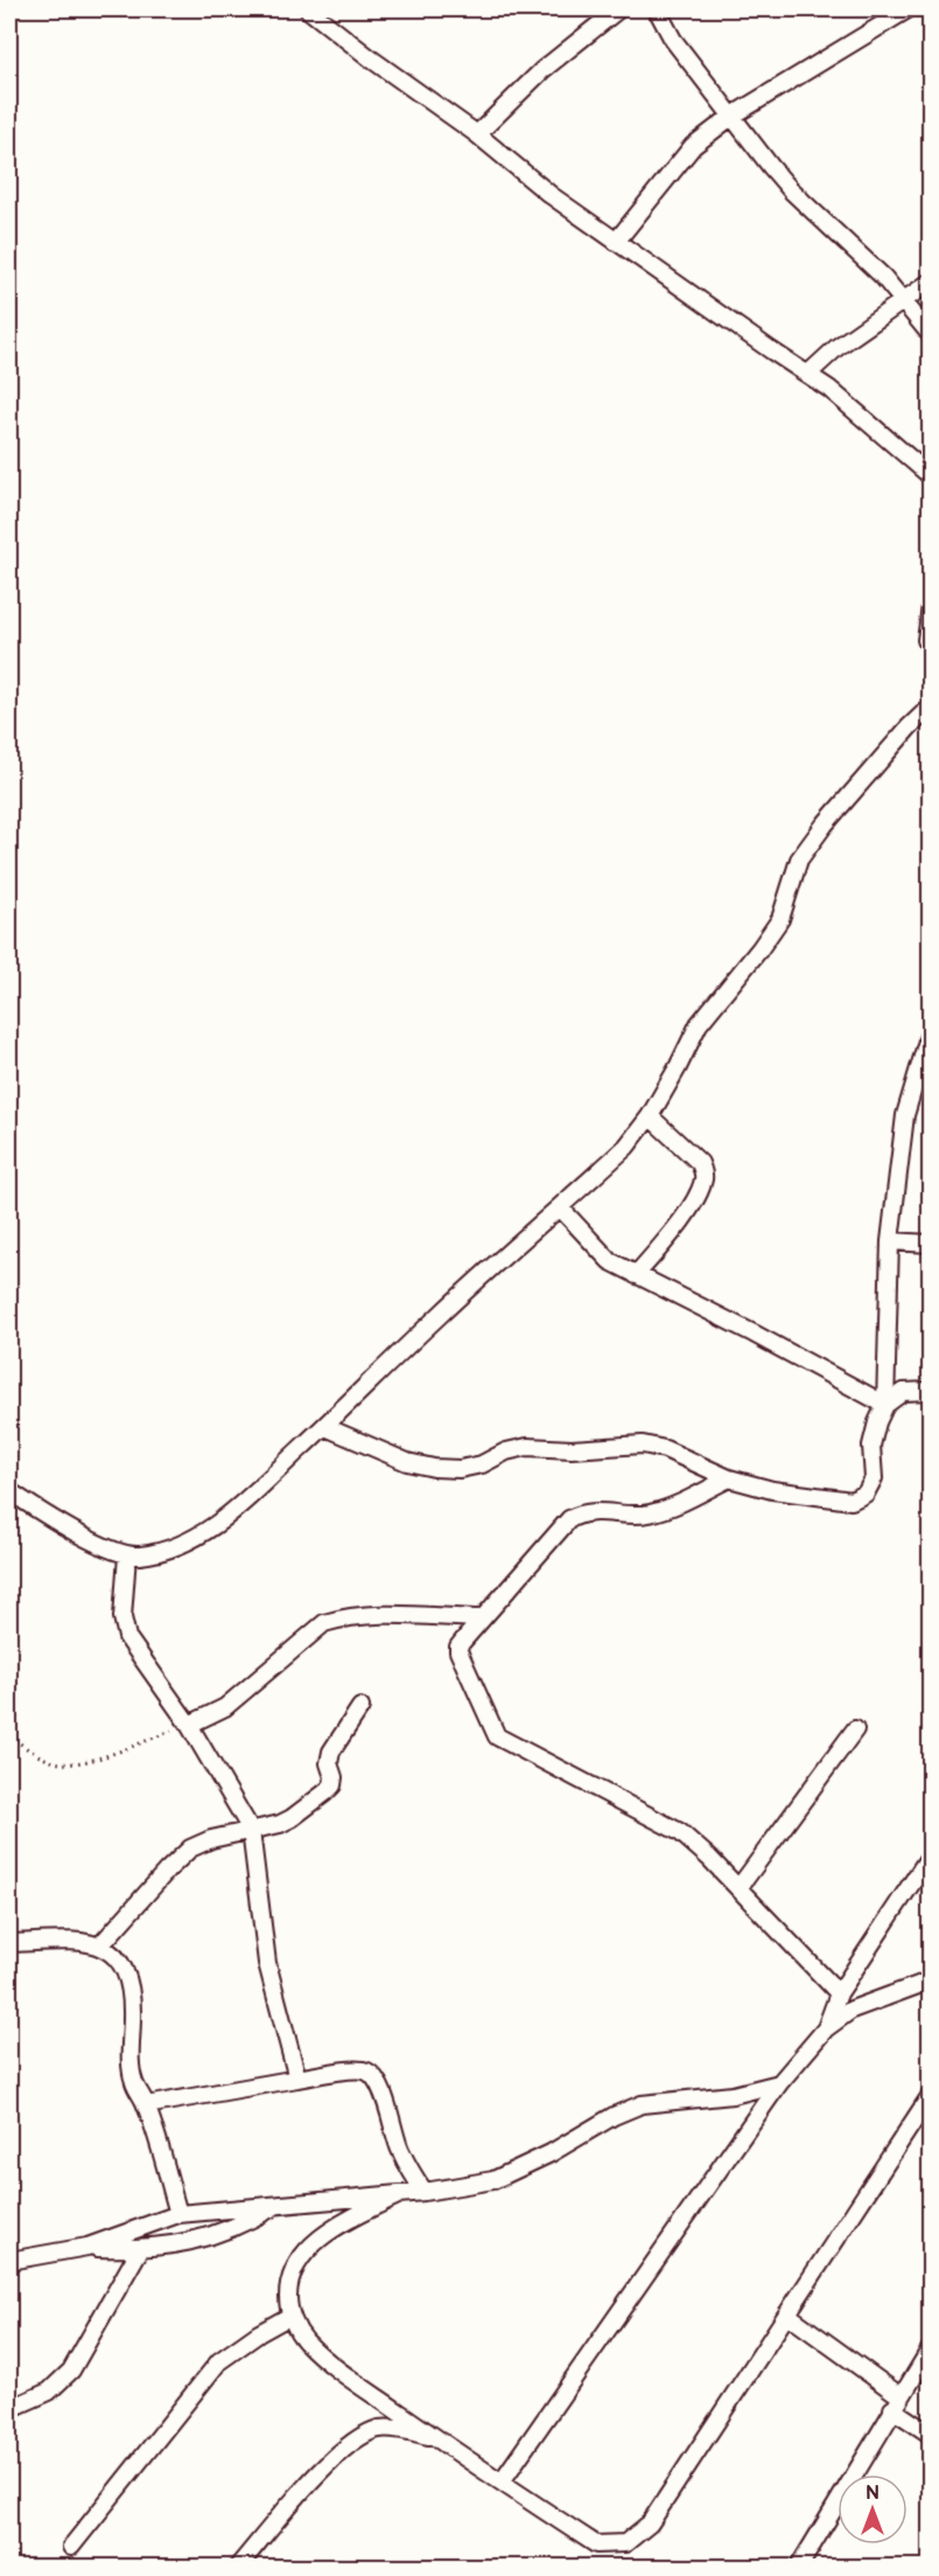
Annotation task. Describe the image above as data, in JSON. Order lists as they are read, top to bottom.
{
  "north": "top"
}
